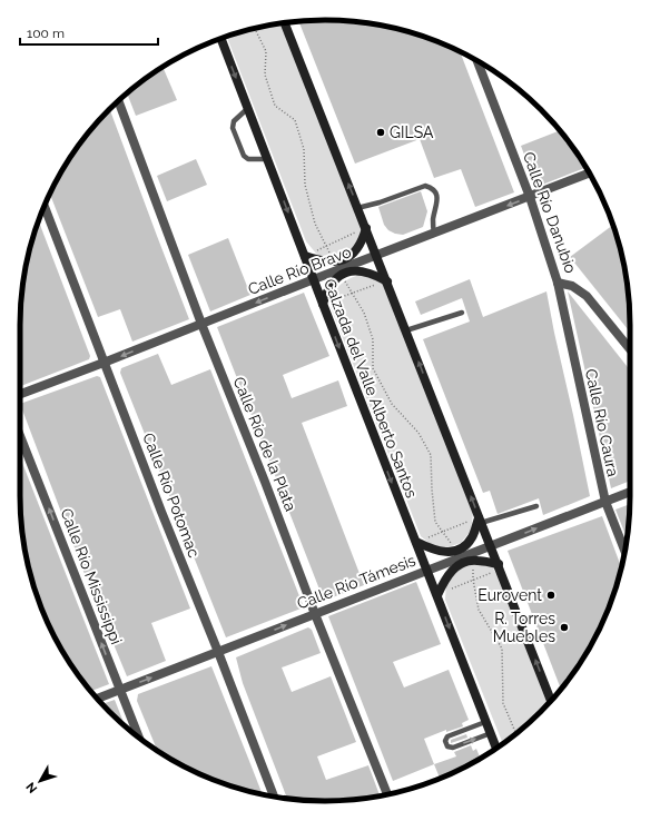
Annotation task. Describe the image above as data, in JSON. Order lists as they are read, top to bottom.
{
  "streets": {
    "main road": ["Calzada del Valle Alberto Santos"],
    "street": [
      "Calle Río Danubio",
      "Calle Río Bravo",
      "Calle Río Caura",
      "Calle Río de la Plata",
      "Calle Río Potomac",
      "Calle Río Mississippi",
      "Calle Río Támesis"
    ]
  },
  "crossings": [
    ["Calle Río Danubio", "Calle Río Bravo"],
    ["Calle Río Danubio", "Calle Río Caura"],
    ["Calle Río Bravo", "Calzada del Valle Alberto Santos"],
    ["Calle Río Bravo", "Calle Río de la Plata"],
    ["Calle Río Bravo", "Calle Río Potomac"],
    ["Calzada del Valle Alberto Santos", "Calle Río Támesis"],
    ["Calle Río Caura", "Calle Río Támesis"],
    ["Calle Río de la Plata", "Calle Río Támesis"],
    ["Calle Río Potomac", "Calle Río Támesis"],
    ["Calle Río Mississippi", "Calle Río Támesis"]
  ],
  "one_way": ["Calle Río Bravo", "Calle Río Mississippi", "Calle Río Támesis"],
  "places": ["GILSA", "Eurovent", "R. Torres Muebles"],
  "scale_bar": "100 m",
  "north": "bottom left"
}
